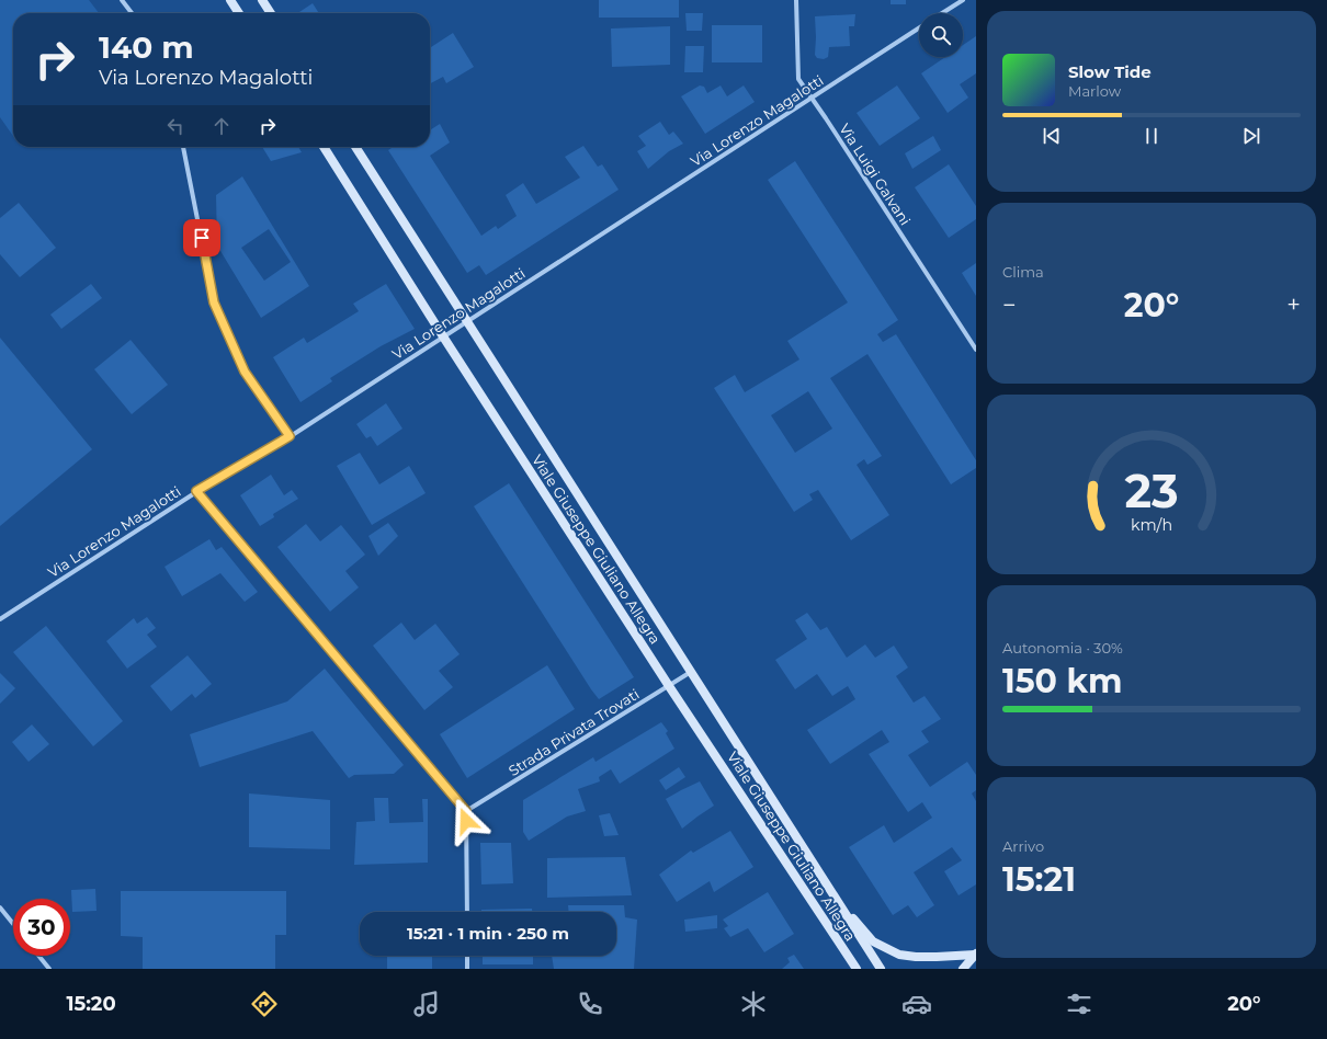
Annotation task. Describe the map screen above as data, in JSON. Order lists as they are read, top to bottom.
{
  "streets": {
    "street": [
      "Via Lorenzo Magalotti",
      "Via Luigi Galvani",
      "Viale Giuseppe Giuliano Allegra",
      "Strada Privata Trovati"
    ]
  },
  "crossings": [
    ["Via Lorenzo Magalotti", "Via Luigi Galvani"],
    ["Via Lorenzo Magalotti", "Viale Giuseppe Giuliano Allegra"],
    ["Viale Giuseppe Giuliano Allegra", "Strada Privata Trovati"]
  ],
  "page": {
    "turn": ["140 m", "Via Lorenzo Magalotti"],
    "song": ["Slow Tide", "Marlow"],
    "tile": [
      "Clima",
      ["Autonomia · 30%", "150 km"],
      ["Arrivo", "15:21"]
    ],
    "heat": ["−", "20°", "+"],
    "limit": "30",
    "trip": "15:21 · 1 min · 250 m",
    "tabs": ["15:20", "20°"],
    "gauge": ["23", "km/h"]
  }
}
